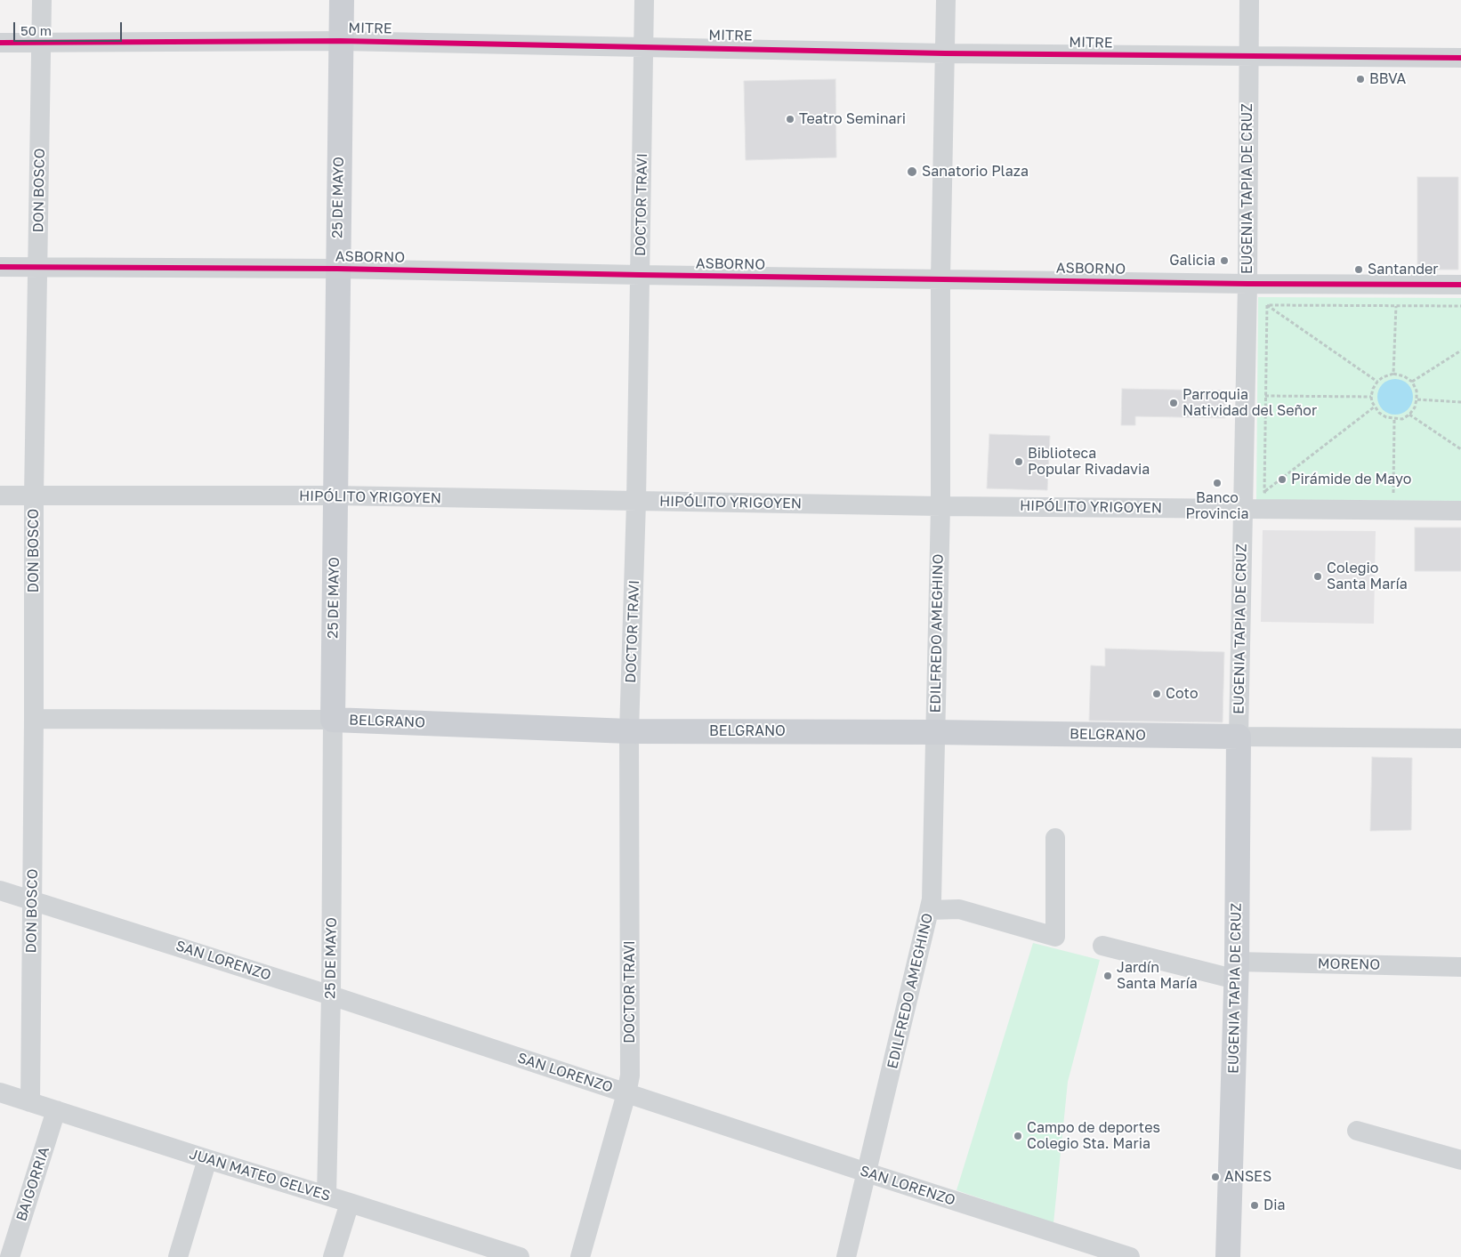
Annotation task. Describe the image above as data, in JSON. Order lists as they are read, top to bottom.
{
  "streets": {
    "main road": ["EUGENIA TAPIA DE CRUZ", "25 DE MAYO", "BELGRANO"],
    "street": [
      "MITRE",
      "DON BOSCO",
      "DOCTOR TRAVI",
      "ASBORNO",
      "HIPÓLITO YRIGOYEN",
      "EDILFREDO AMEGHINO",
      "SAN LORENZO",
      "MORENO",
      "JUAN MATEO GELVES",
      "BAIGORRIA"
    ]
  },
  "crossings": [
    ["MITRE", "EUGENIA TAPIA DE CRUZ"],
    ["MITRE", "DON BOSCO"],
    ["MITRE", "25 DE MAYO"],
    ["MITRE", "DOCTOR TRAVI"],
    ["MITRE", "EDILFREDO AMEGHINO"],
    ["EUGENIA TAPIA DE CRUZ", "ASBORNO"],
    ["EUGENIA TAPIA DE CRUZ", "HIPÓLITO YRIGOYEN"],
    ["EUGENIA TAPIA DE CRUZ", "BELGRANO"],
    ["EUGENIA TAPIA DE CRUZ", "MORENO"],
    ["DON BOSCO", "ASBORNO"],
    ["DON BOSCO", "HIPÓLITO YRIGOYEN"],
    ["DON BOSCO", "BELGRANO"],
    ["DON BOSCO", "SAN LORENZO"],
    ["DON BOSCO", "JUAN MATEO GELVES"],
    ["25 DE MAYO", "ASBORNO"],
    ["25 DE MAYO", "HIPÓLITO YRIGOYEN"],
    ["25 DE MAYO", "BELGRANO"],
    ["25 DE MAYO", "SAN LORENZO"],
    ["25 DE MAYO", "JUAN MATEO GELVES"],
    ["DOCTOR TRAVI", "ASBORNO"],
    ["DOCTOR TRAVI", "HIPÓLITO YRIGOYEN"],
    ["DOCTOR TRAVI", "BELGRANO"],
    ["DOCTOR TRAVI", "SAN LORENZO"],
    ["ASBORNO", "EDILFREDO AMEGHINO"],
    ["HIPÓLITO YRIGOYEN", "EDILFREDO AMEGHINO"],
    ["EDILFREDO AMEGHINO", "BELGRANO"],
    ["EDILFREDO AMEGHINO", "SAN LORENZO"],
    ["JUAN MATEO GELVES", "BAIGORRIA"]
  ],
  "places": [
    "BBVA",
    "Teatro Seminari",
    "Sanatorio Plaza",
    "Galicia",
    "Santander",
    "Parroquia Natividad del Señor",
    "Biblioteca Popular Rivadavia",
    "Pirámide de Mayo",
    "Banco Provincia",
    "Colegio Santa María",
    "Coto",
    "Jardín Santa María",
    "Campo de deportes Colegio Sta. Maria",
    "ANSES",
    "Dia"
  ],
  "scale_bar": "50 m"
}
